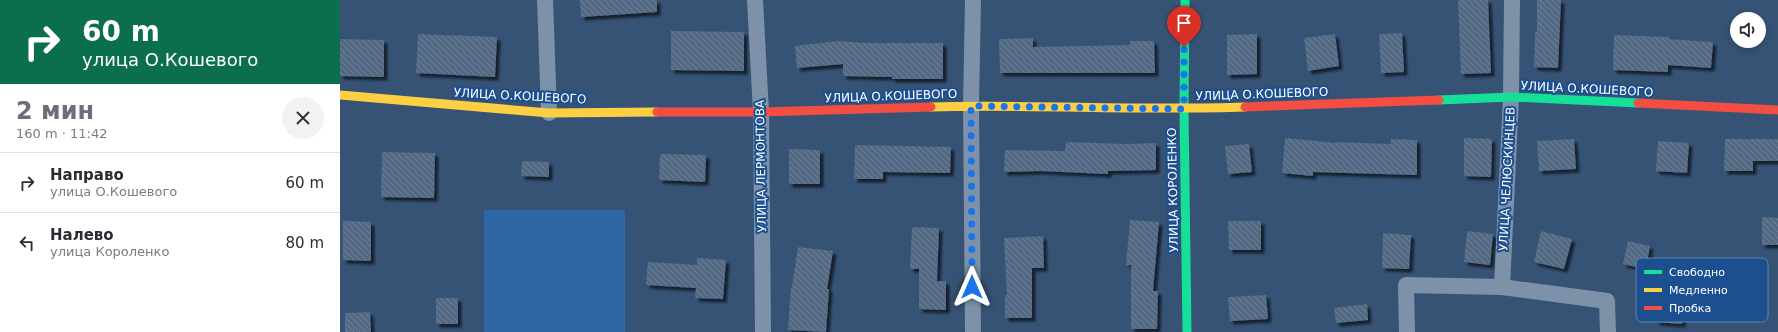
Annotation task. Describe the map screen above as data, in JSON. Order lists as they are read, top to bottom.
{
  "streets": {
    "street": [
      "УЛИЦА О.КОШЕВОГО",
      "УЛИЦА ЛЕРМОНТОВА",
      "УЛИЦА ЧЕЛЮСКИНЦЕВ",
      "УЛИЦА КОРОЛЕНКО"
    ]
  },
  "crossings": [
    ["УЛИЦА О.КОШЕВОГО", "УЛИЦА ЛЕРМОНТОВА"],
    ["УЛИЦА О.КОШЕВОГО", "УЛИЦА ЧЕЛЮСКИНЦЕВ"],
    ["УЛИЦА О.КОШЕВОГО", "УЛИЦА КОРОЛЕНКО"]
  ],
  "legend": ["Свободно", "Медленно", "Пробка"],
  "page": {
    "turn": ["60 m", "улица О.Кошевого"],
    "heading": ["2 мин", "160 m · 11:42"],
    "list": [
      {
        "name": "Направо",
        "note": "улица О.Кошевого",
        "value": "60 m"
      },
      {
        "name": "Налево",
        "note": "улица Короленко",
        "value": "80 m"
      }
    ]
  }
}
